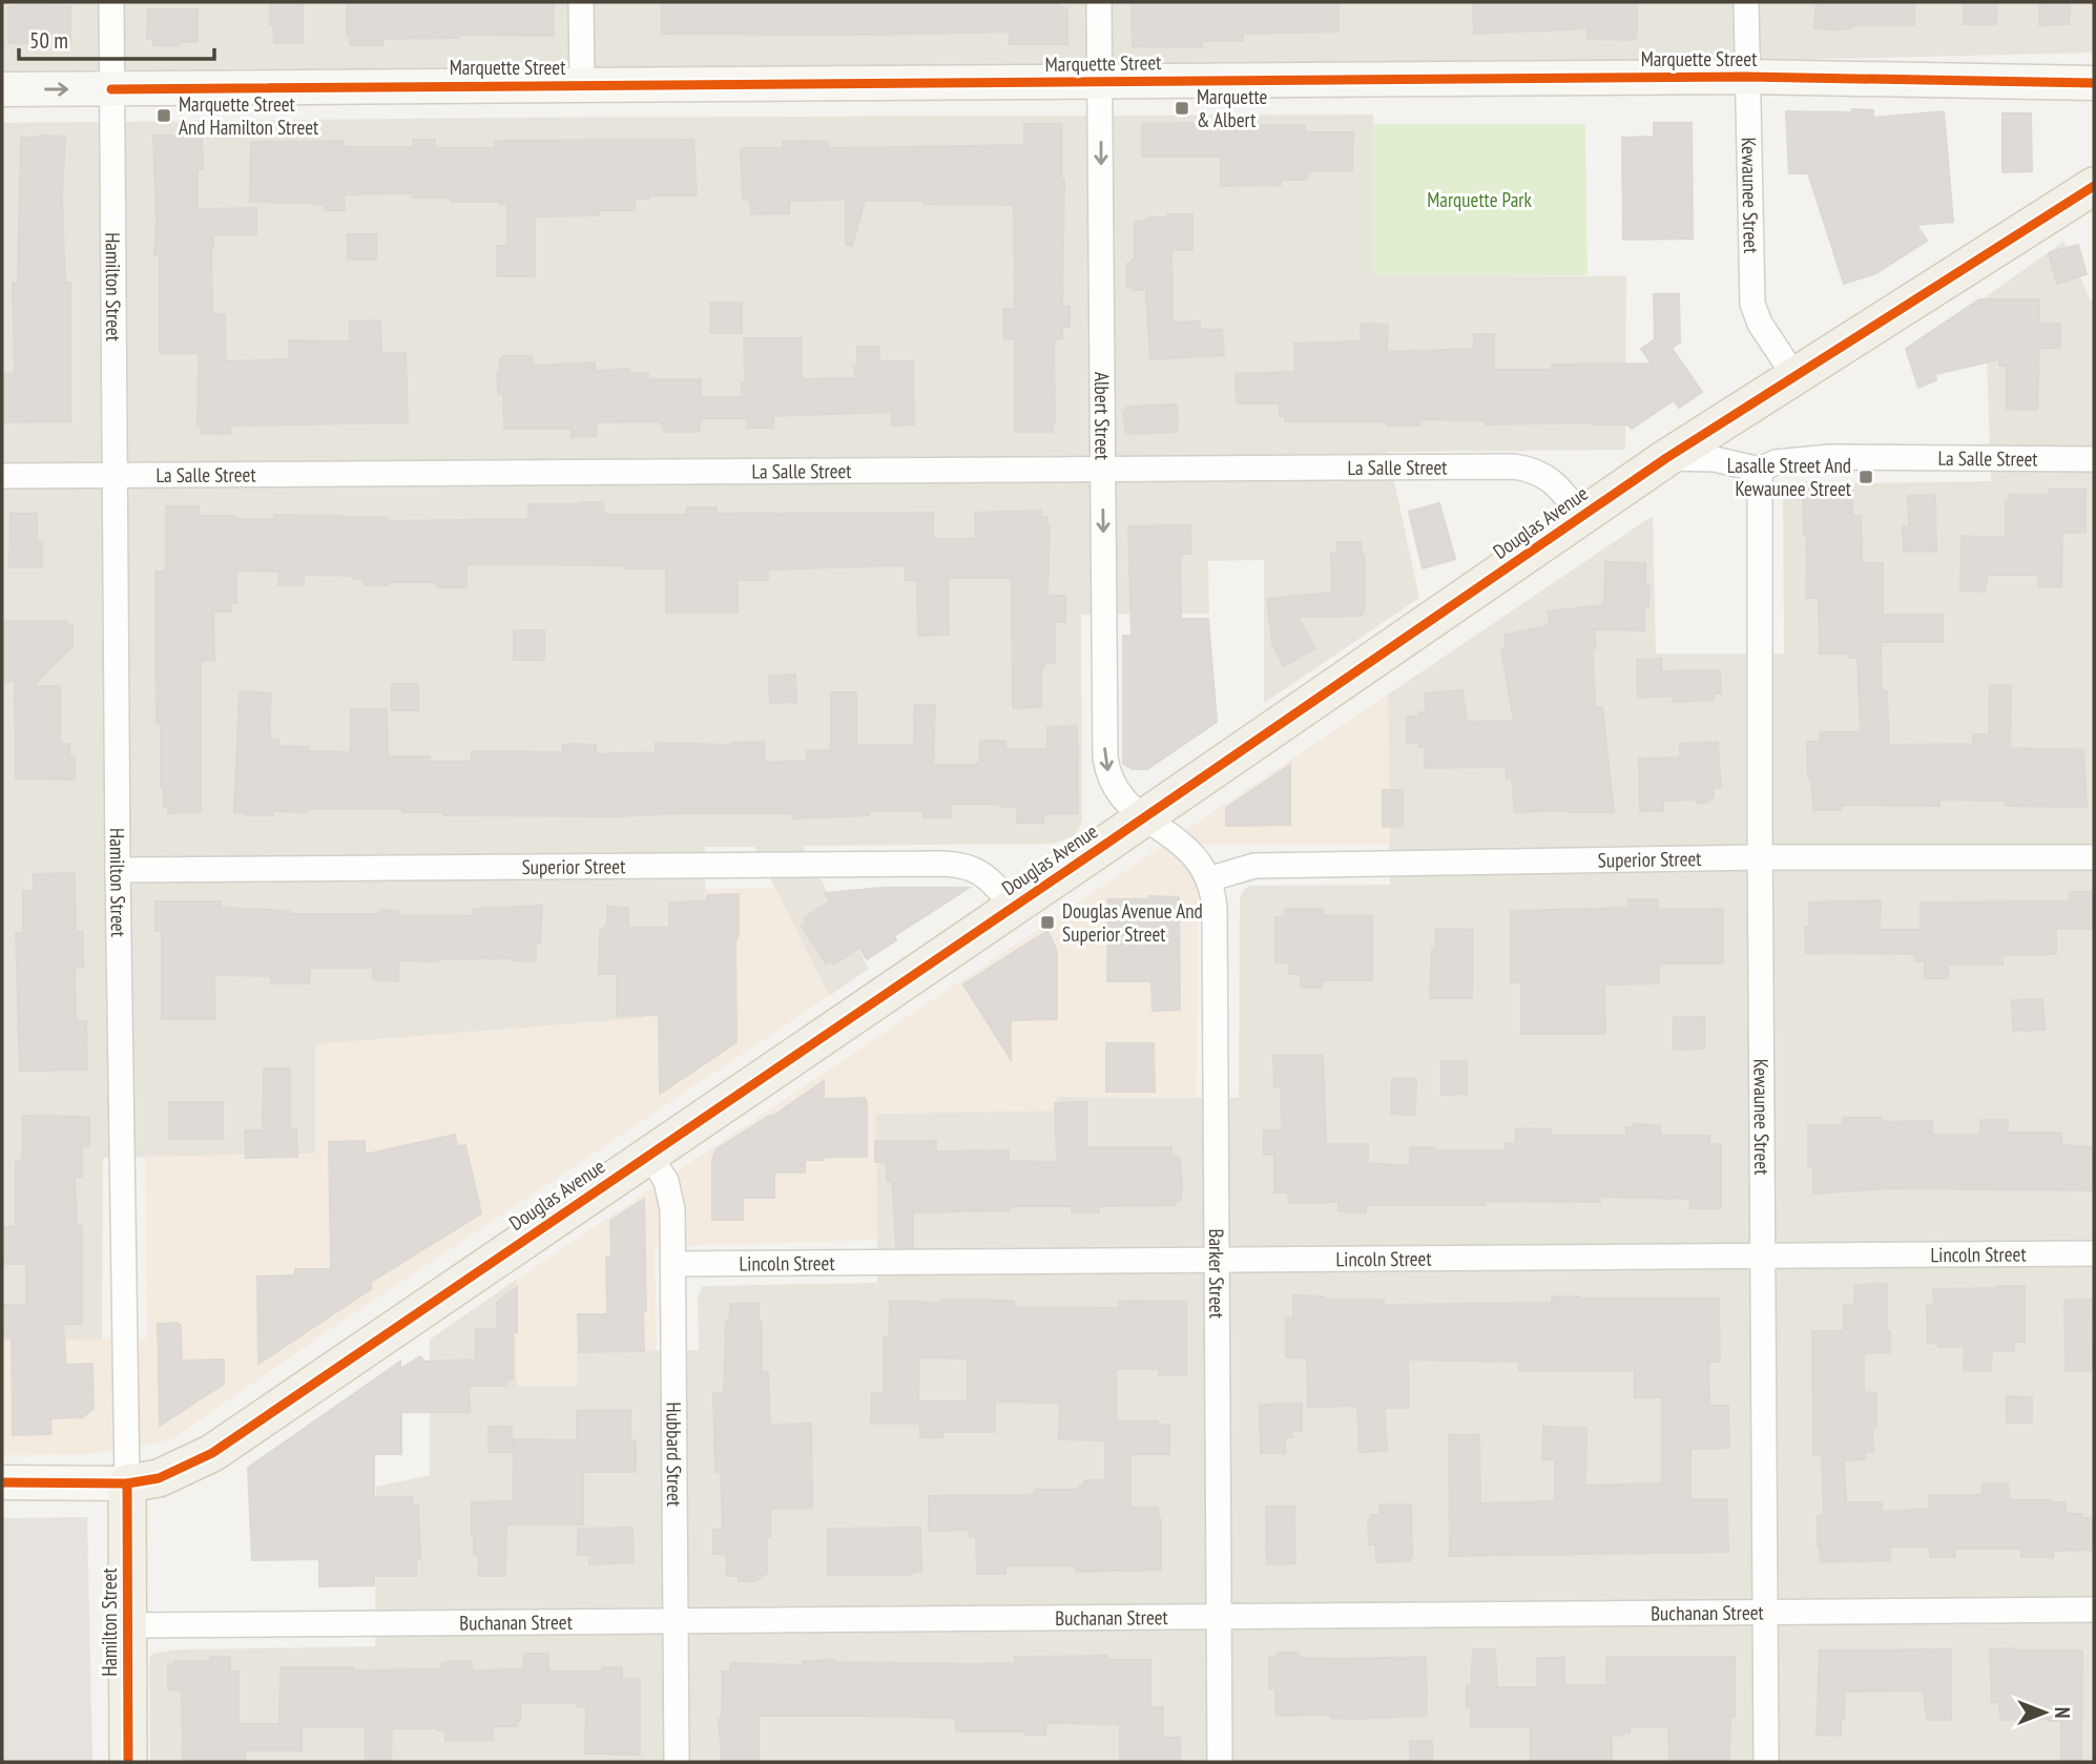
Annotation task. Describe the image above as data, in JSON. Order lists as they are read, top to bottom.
{
  "streets": {
    "main road": ["Hamilton Street", "Douglas Avenue"],
    "street": [
      "Marquette Street",
      "Kewaunee Street",
      "Albert Street",
      "La Salle Street",
      "Superior Street",
      "Lincoln Street",
      "Barker Street",
      "Hubbard Street",
      "Buchanan Street"
    ]
  },
  "crossings": [
    ["Marquette Street", "Kewaunee Street"],
    ["Marquette Street", "Hamilton Street"],
    ["Marquette Street", "Albert Street"],
    ["Kewaunee Street", "La Salle Street"],
    ["Kewaunee Street", "Douglas Avenue"],
    ["Kewaunee Street", "Superior Street"],
    ["Kewaunee Street", "Lincoln Street"],
    ["Kewaunee Street", "Buchanan Street"],
    ["Hamilton Street", "La Salle Street"],
    ["Hamilton Street", "Douglas Avenue"],
    ["Hamilton Street", "Superior Street"],
    ["Hamilton Street", "Buchanan Street"],
    ["Albert Street", "La Salle Street"],
    ["Albert Street", "Douglas Avenue"],
    ["Albert Street", "Barker Street"],
    ["La Salle Street", "Douglas Avenue"],
    ["Douglas Avenue", "Superior Street"],
    ["Douglas Avenue", "Barker Street"],
    ["Douglas Avenue", "Hubbard Street"],
    ["Superior Street", "Barker Street"],
    ["Lincoln Street", "Barker Street"],
    ["Lincoln Street", "Hubbard Street"],
    ["Barker Street", "Buchanan Street"],
    ["Hubbard Street", "Buchanan Street"]
  ],
  "one_way": ["Albert Street"],
  "parks": ["Marquette Park"],
  "places": {
    "transit": [
      "Marquette & Albert",
      "Marquette Street And Hamilton Street",
      "Lasalle Street And Kewaunee Street",
      "Douglas Avenue And Superior Street"
    ]
  },
  "scale_bar": "50 m",
  "north": "right"
}
